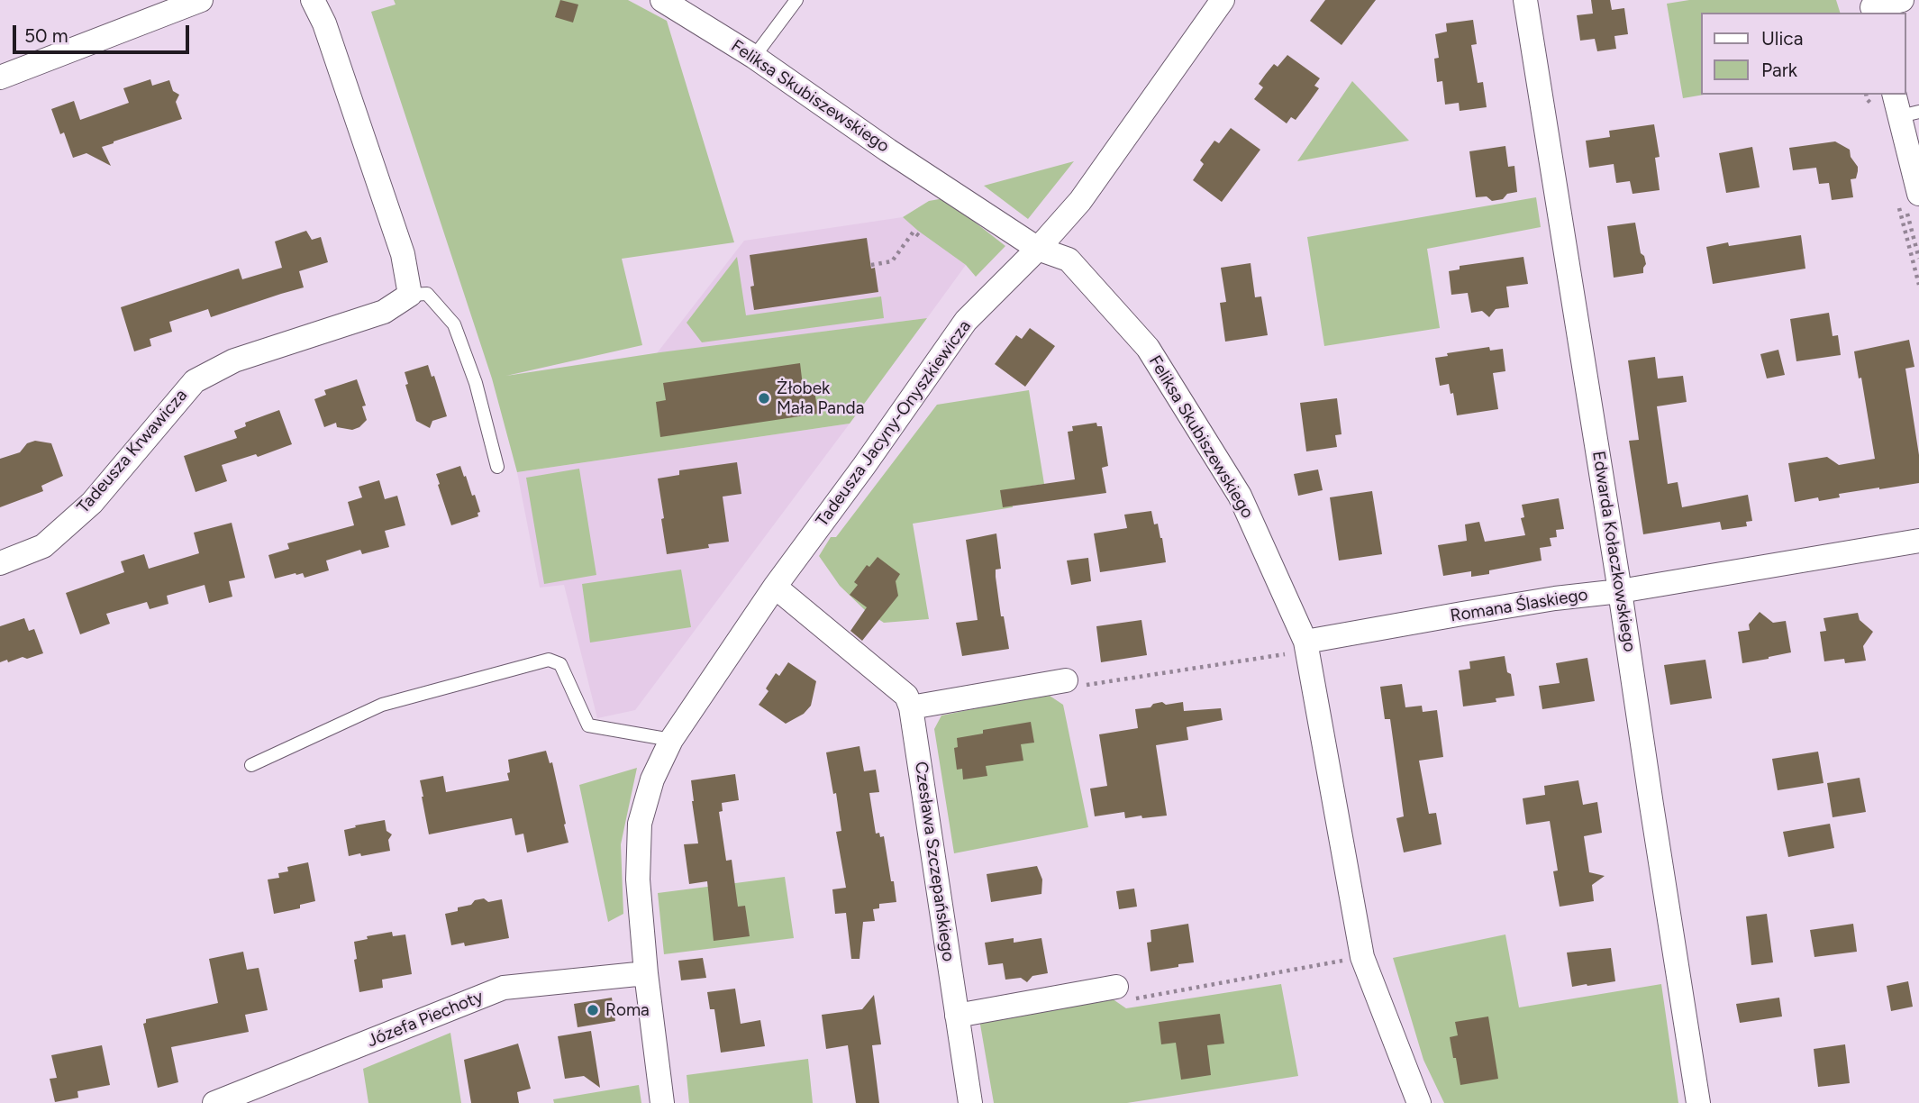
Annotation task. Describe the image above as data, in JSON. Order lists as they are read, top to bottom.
{
  "streets": {
    "street": [
      "Feliksa Skubiszewskiego",
      "Tadeusza Jacyny-Onyszkiewicza",
      "Tadeusza Krwawicza",
      "Edwarda Kołaczkowskiego",
      "Romana Ślaskiego",
      "Czesława Szczepańskiego",
      "Józefa Piechoty"
    ]
  },
  "crossings": [
    ["Feliksa Skubiszewskiego", "Tadeusza Jacyny-Onyszkiewicza"],
    ["Feliksa Skubiszewskiego", "Romana Ślaskiego"],
    ["Tadeusza Jacyny-Onyszkiewicza", "Józefa Piechoty"],
    ["Edwarda Kołaczkowskiego", "Romana Ślaskiego"]
  ],
  "places": ["Żłobek Mała Panda", "Roma"],
  "legend": ["Ulica", "Park"],
  "scale_bar": "50 m"
}
